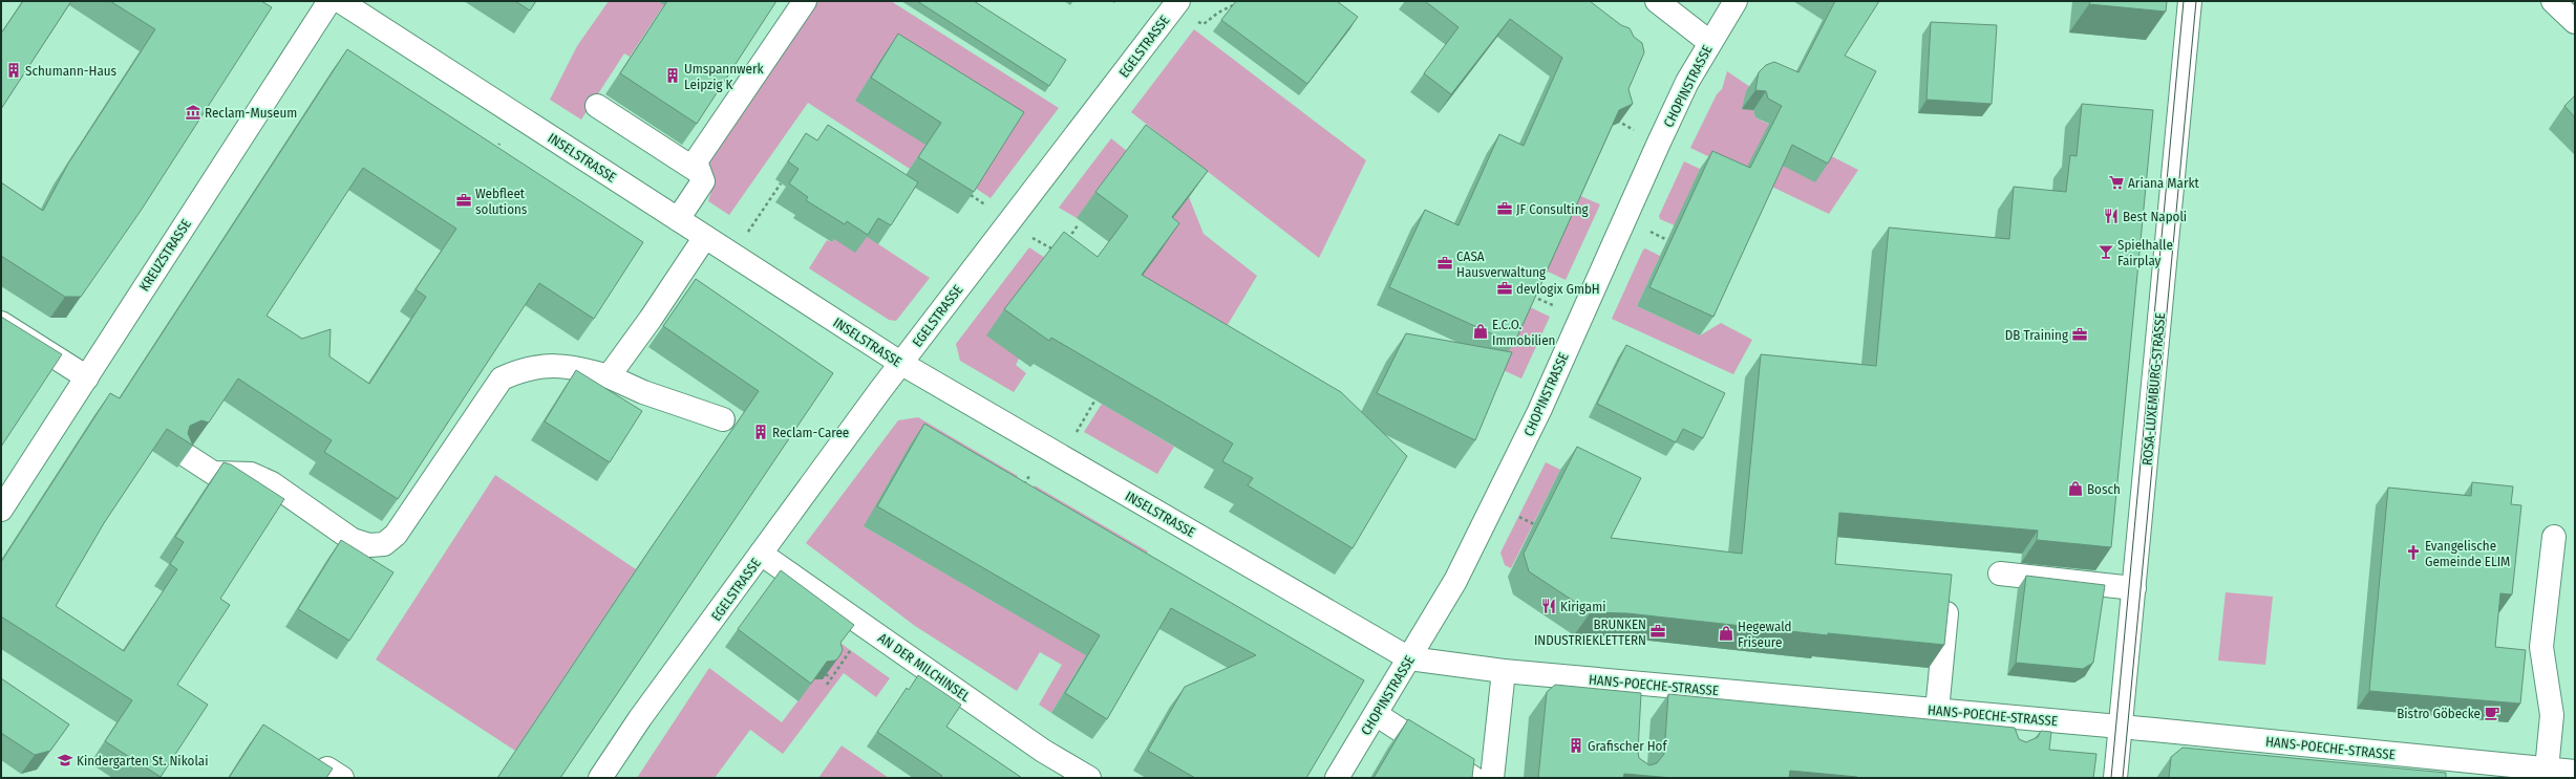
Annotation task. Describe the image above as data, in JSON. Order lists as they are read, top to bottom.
{
  "streets": {
    "street": [
      "EGELSTRASSE",
      "CHOPINSTRASSE",
      "INSELSTRASSE",
      "KREUZSTRASSE",
      "ROSA-LUXEMBURG-STRASSE",
      "AN DER MILCHINSEL",
      "HANS-POECHE-STRASSE"
    ]
  },
  "crossings": [
    ["EGELSTRASSE", "INSELSTRASSE"],
    ["EGELSTRASSE", "AN DER MILCHINSEL"],
    ["CHOPINSTRASSE", "INSELSTRASSE"],
    ["CHOPINSTRASSE", "HANS-POECHE-STRASSE"],
    ["INSELSTRASSE", "HANS-POECHE-STRASSE"],
    ["ROSA-LUXEMBURG-STRASSE", "HANS-POECHE-STRASSE"]
  ],
  "places": {
    "building": [
      "Schumann-Haus",
      "Umspannwerk Leipzig K",
      "Reclam-Caree",
      "Grafischer Hof"
    ],
    "museum": ["Reclam-Museum"],
    "supermarket": ["Ariana Markt"],
    "office": [
      "Webfleet solutions",
      "JF Consulting",
      "CASA Hausverwaltung",
      "devlogix GmbH",
      "DB Training",
      "BRUNKEN INDUSTRIEKLETTERN"
    ],
    "restaurant": ["Best Napoli", "Kirigami"],
    "bar": ["Spielhalle Fairplay"],
    "shop": ["E.C.O. Immobilien", "Bosch", "Hegewald Friseure"],
    "church": ["Evangelische Gemeinde ELIM"],
    "cafe": ["Bistro Göbecke"],
    "school or university": ["Kindergarten St. Nikolai"]
  }
}
